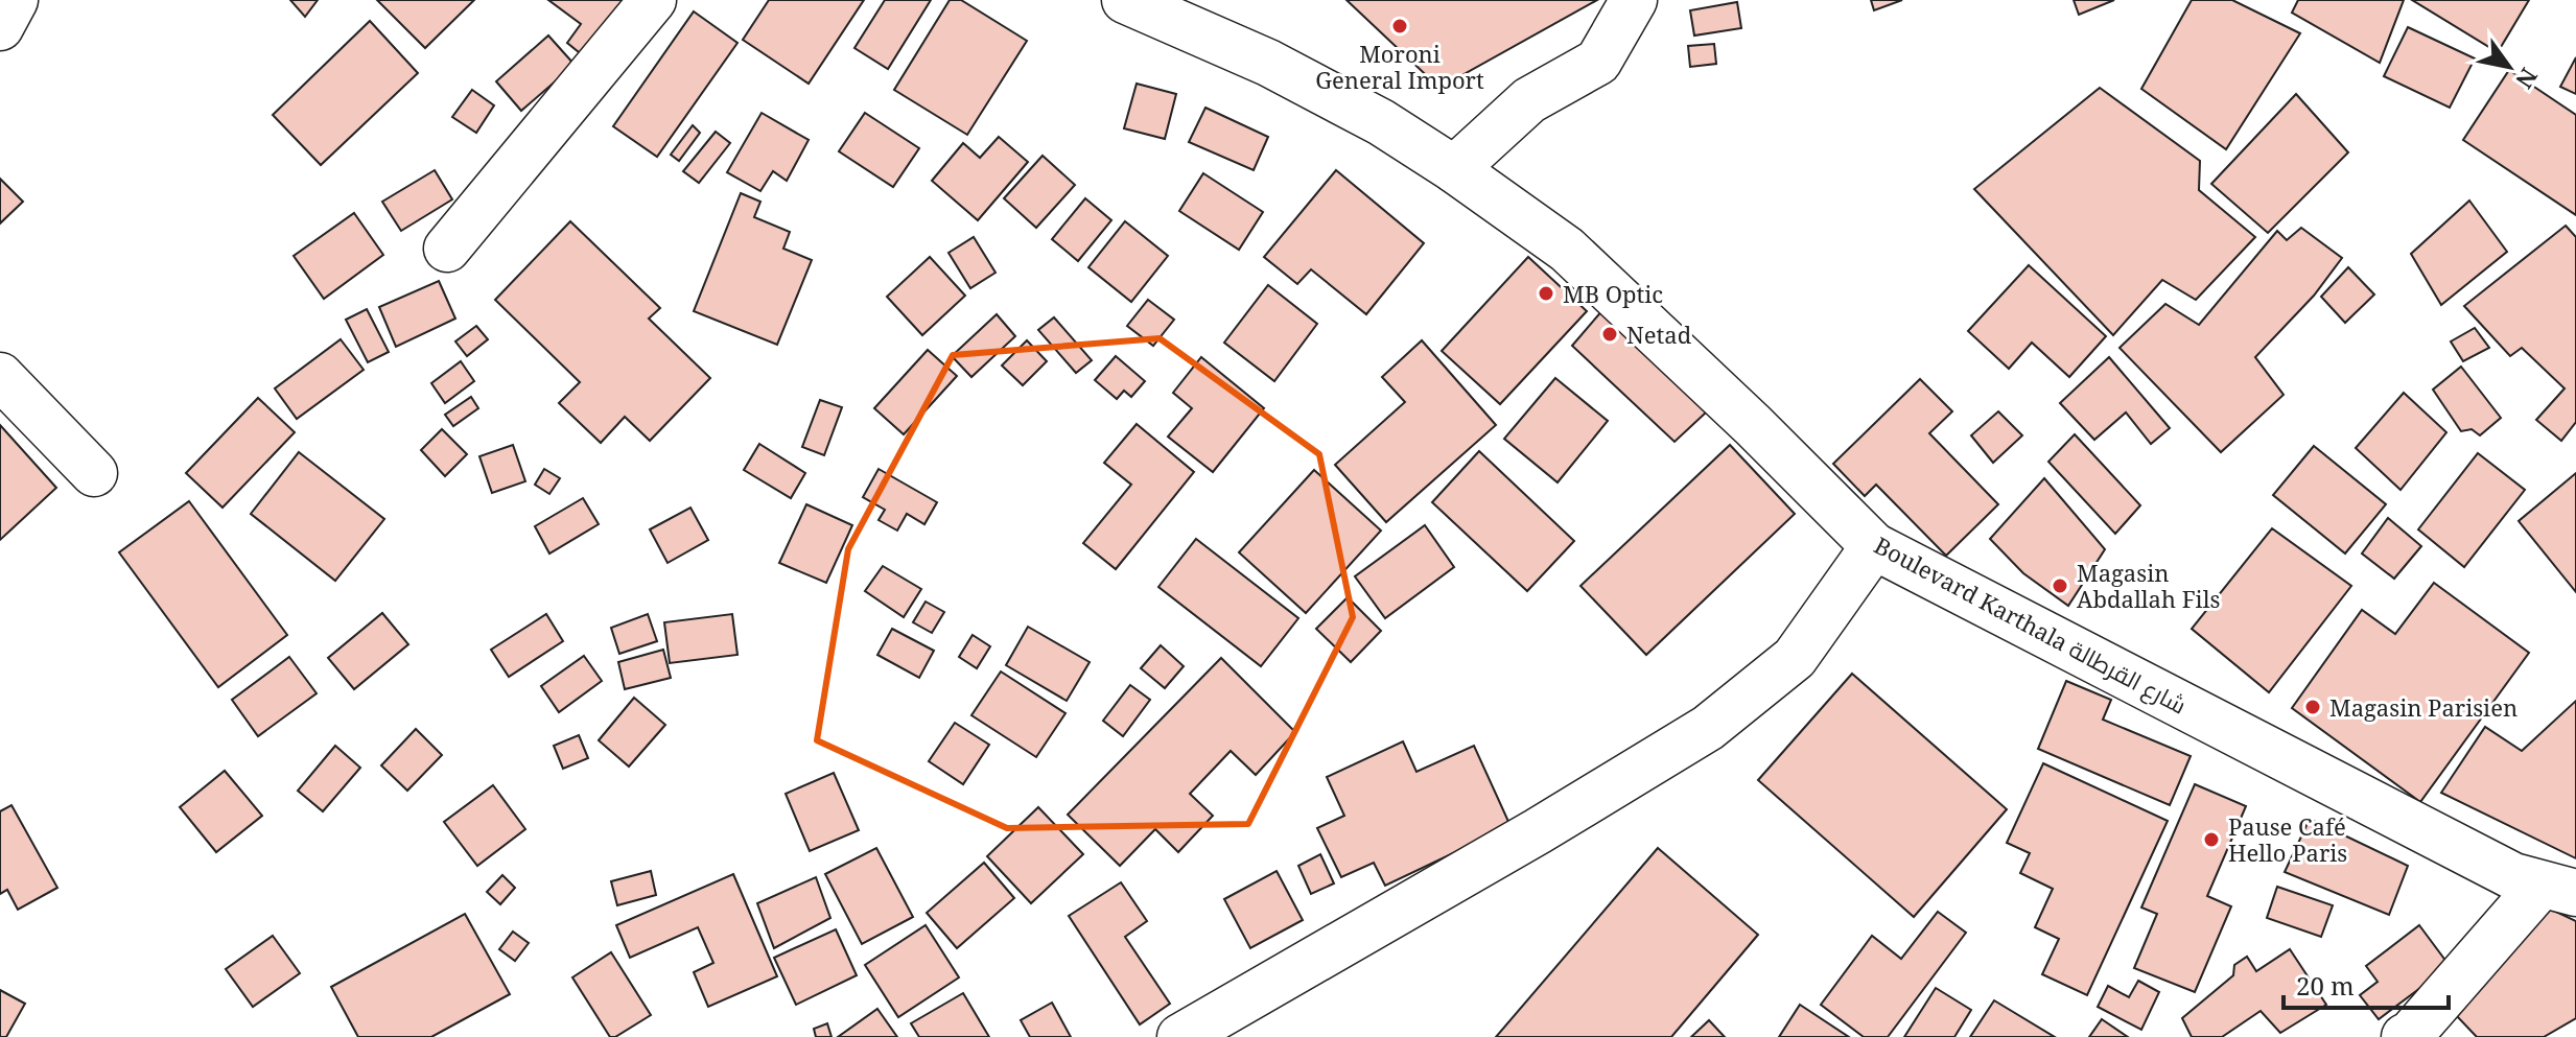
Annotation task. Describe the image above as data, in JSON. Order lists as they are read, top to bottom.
{
  "streets": {
    "street": ["Boulevard Karthala شارع القرطالة"]
  },
  "places": [
    "Moroni General Import",
    "MB Optic",
    "Netad",
    "Magasin Abdallah Fils",
    "Magasin Parisien",
    "Pause Café Hello Paris"
  ],
  "scale_bar": "20 m",
  "north": "bottom right"
}
